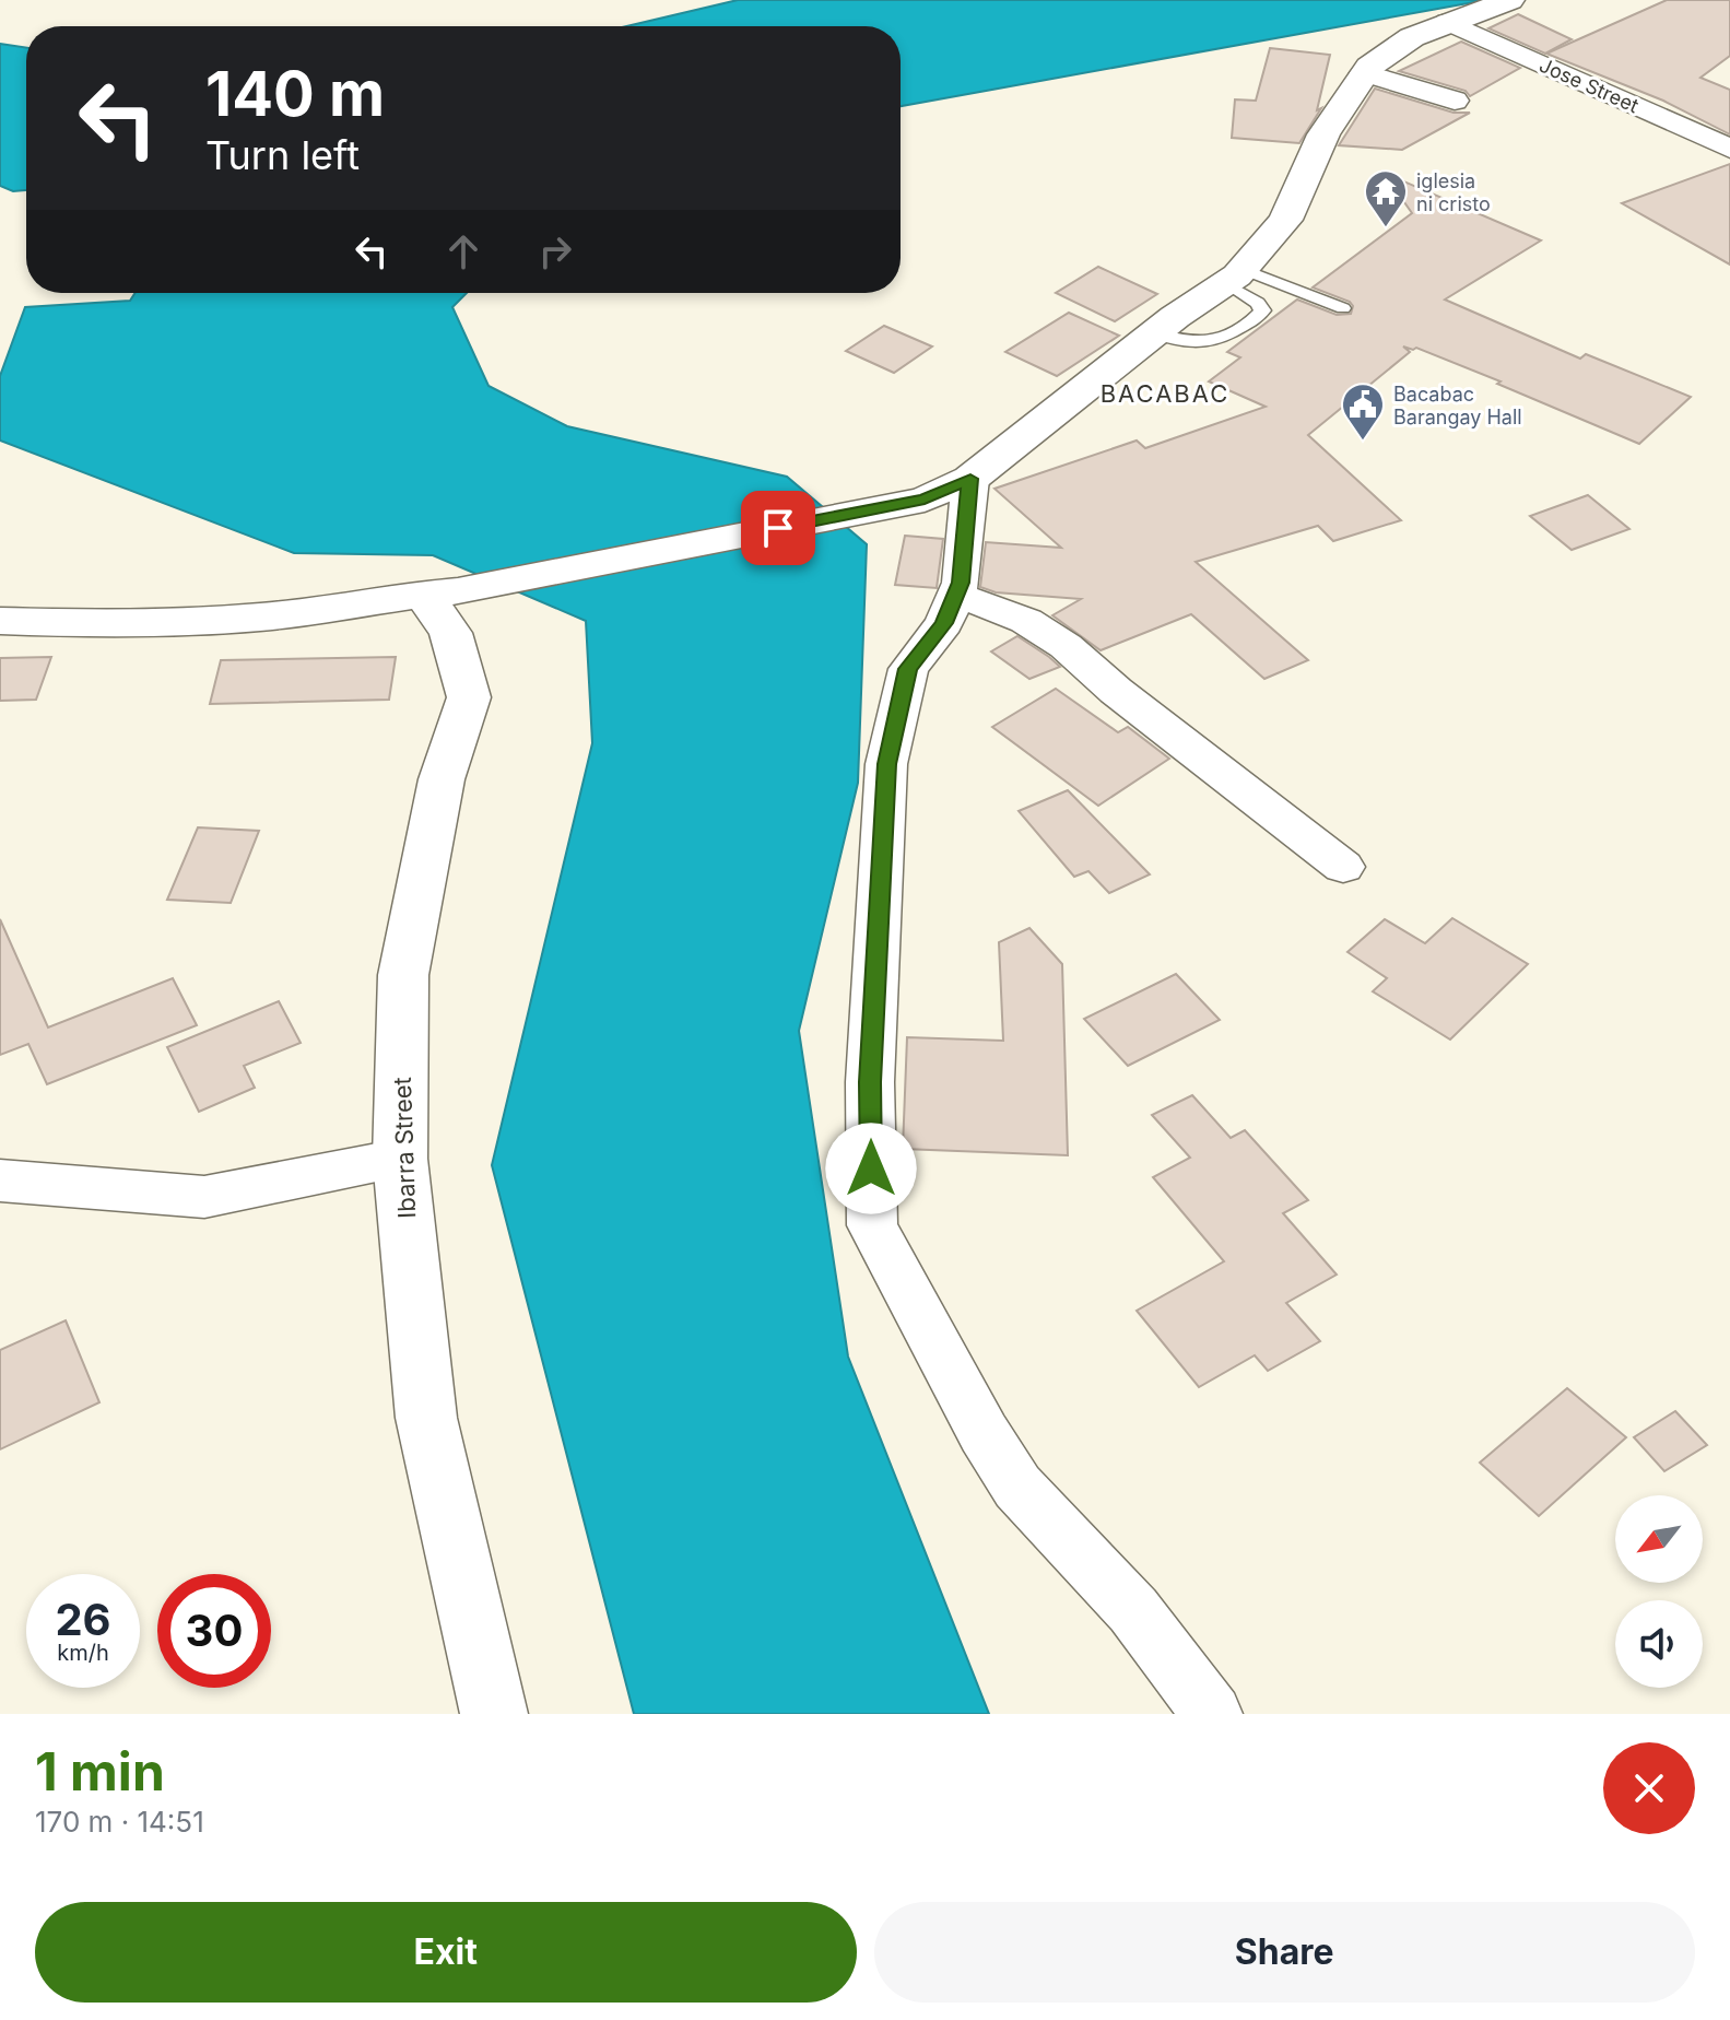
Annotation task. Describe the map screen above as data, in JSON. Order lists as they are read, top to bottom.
{
  "streets": {
    "street": ["Jose Street", "Ibarra Street"]
  },
  "districts": ["BACABAC"],
  "places": {
    "temple": ["iglesia ni cristo"],
    "public building": ["Bacabac Barangay Hall"]
  },
  "north": "bottom left",
  "page": {
    "turn": ["140 m", "Turn left"],
    "speed": "26 km/h",
    "limit": "30",
    "heading": ["1 min", "170 m · 14:51"],
    "buttons": ["Exit", "Share"]
  }
}
